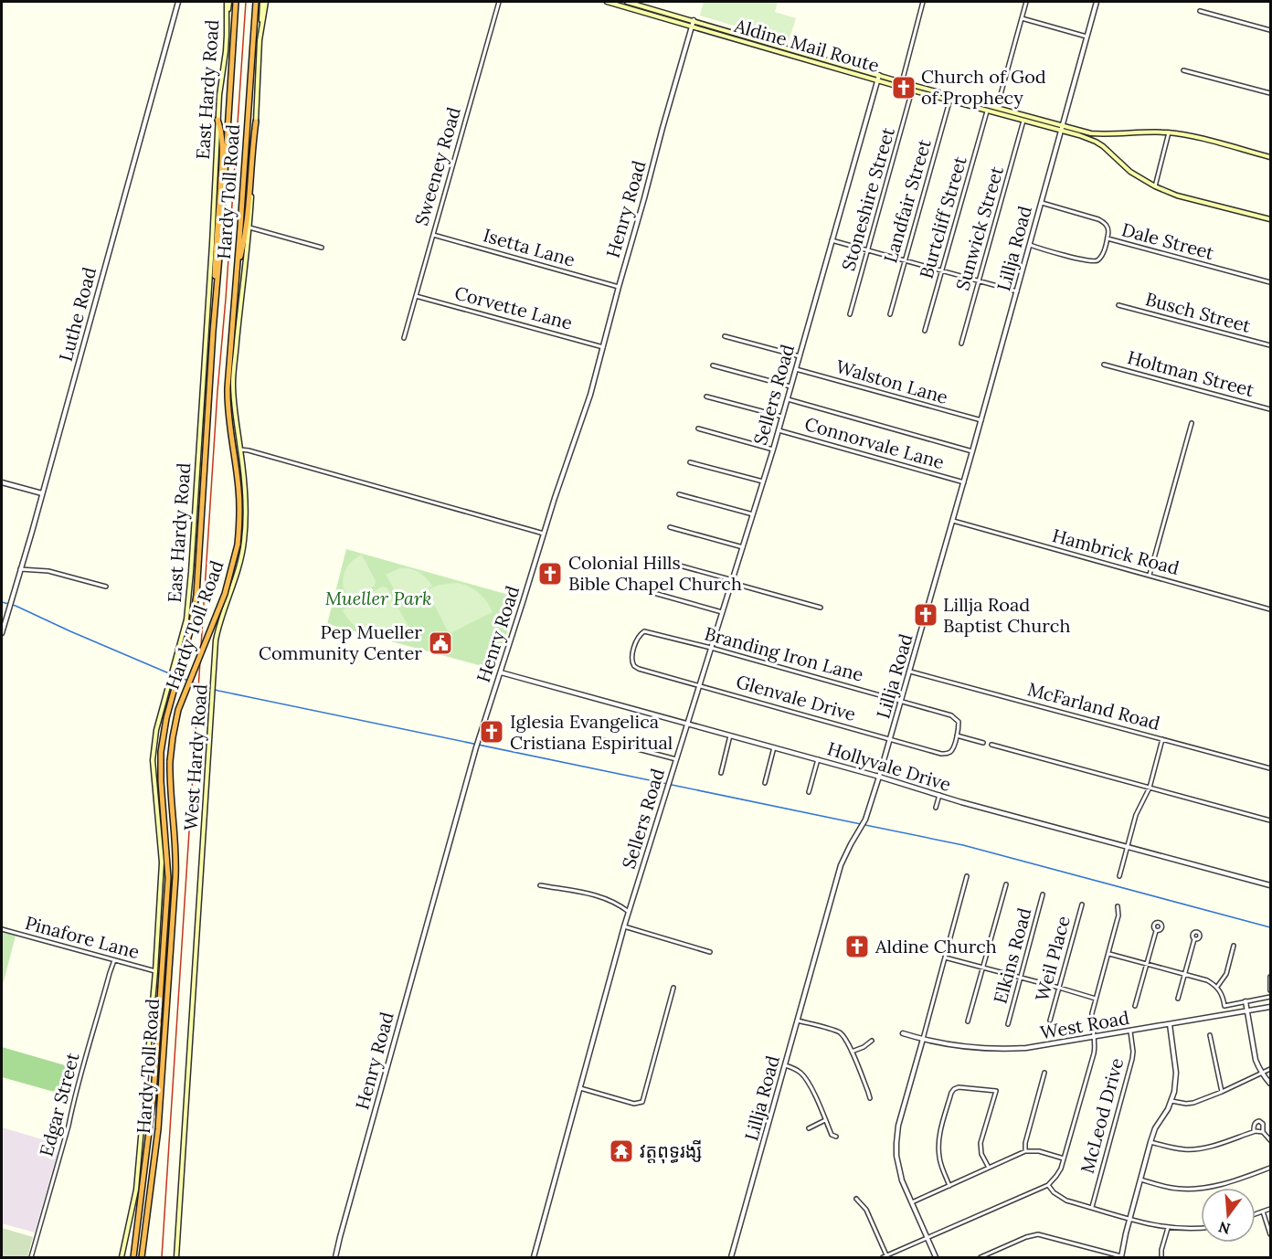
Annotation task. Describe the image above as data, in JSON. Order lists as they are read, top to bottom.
{
  "streets": {
    "highway": ["Hardy Toll Road"],
    "main road": ["Aldine Mail Route", "East Hardy Road", "West Hardy Road"],
    "street": [
      "Sweeney Road",
      "Stoneshire Street",
      "Landfair Street",
      "Henry Road",
      "Burtcliff Street",
      "Sunwick Street",
      "Dale Street",
      "Isetta Lane",
      "Lillja Road",
      "Corvette Lane",
      "Busch Street",
      "Luthe Road",
      "Holtman Street",
      "Walston Lane",
      "Sellers Road",
      "Connorvale Lane",
      "Hambrick Road",
      "Branding Iron Lane",
      "Glenvale Drive",
      "McFarland Road",
      "Hollyvale Drive",
      "Pinafore Lane",
      "Elkins Road",
      "Weil Place",
      "West Road",
      "Edgar Street",
      "McLeod Drive"
    ]
  },
  "crossings": [
    ["Aldine Mail Route", "Stoneshire Street"],
    ["Aldine Mail Route", "Landfair Street"],
    ["Aldine Mail Route", "Henry Road"],
    ["Aldine Mail Route", "Burtcliff Street"],
    ["Aldine Mail Route", "Sunwick Street"],
    ["Aldine Mail Route", "Lillja Road"],
    ["Aldine Mail Route", "Sellers Road"],
    ["East Hardy Road", "Pinafore Lane"],
    ["Sweeney Road", "Isetta Lane"],
    ["Sweeney Road", "Corvette Lane"],
    ["Henry Road", "Isetta Lane"],
    ["Henry Road", "Corvette Lane"],
    ["Henry Road", "Hollyvale Drive"],
    ["Dale Street", "Lillja Road"],
    ["Lillja Road", "Walston Lane"],
    ["Lillja Road", "Connorvale Lane"],
    ["Lillja Road", "Hambrick Road"],
    ["Lillja Road", "Branding Iron Lane"],
    ["Lillja Road", "Glenvale Drive"],
    ["Lillja Road", "McFarland Road"],
    ["Lillja Road", "Hollyvale Drive"],
    ["Walston Lane", "Sellers Road"],
    ["Sellers Road", "Connorvale Lane"],
    ["Sellers Road", "Branding Iron Lane"],
    ["Sellers Road", "Glenvale Drive"],
    ["Sellers Road", "Hollyvale Drive"],
    ["Branding Iron Lane", "Glenvale Drive"],
    ["Pinafore Lane", "Edgar Street"],
    ["West Road", "McLeod Drive"]
  ],
  "parks": ["Mueller Park"],
  "places": {
    "church": [
      "Church of God of Prophecy",
      "Colonial Hills Bible Chapel Church",
      "Lillja Road Baptist Church",
      "Iglesia Evangelica Cristiana Espiritual",
      "Aldine Church"
    ],
    "public building": ["Pep Mueller Community Center"],
    "temple": ["វត្តពុទ្ធរង្សី"]
  },
  "north": "bottom"
}
